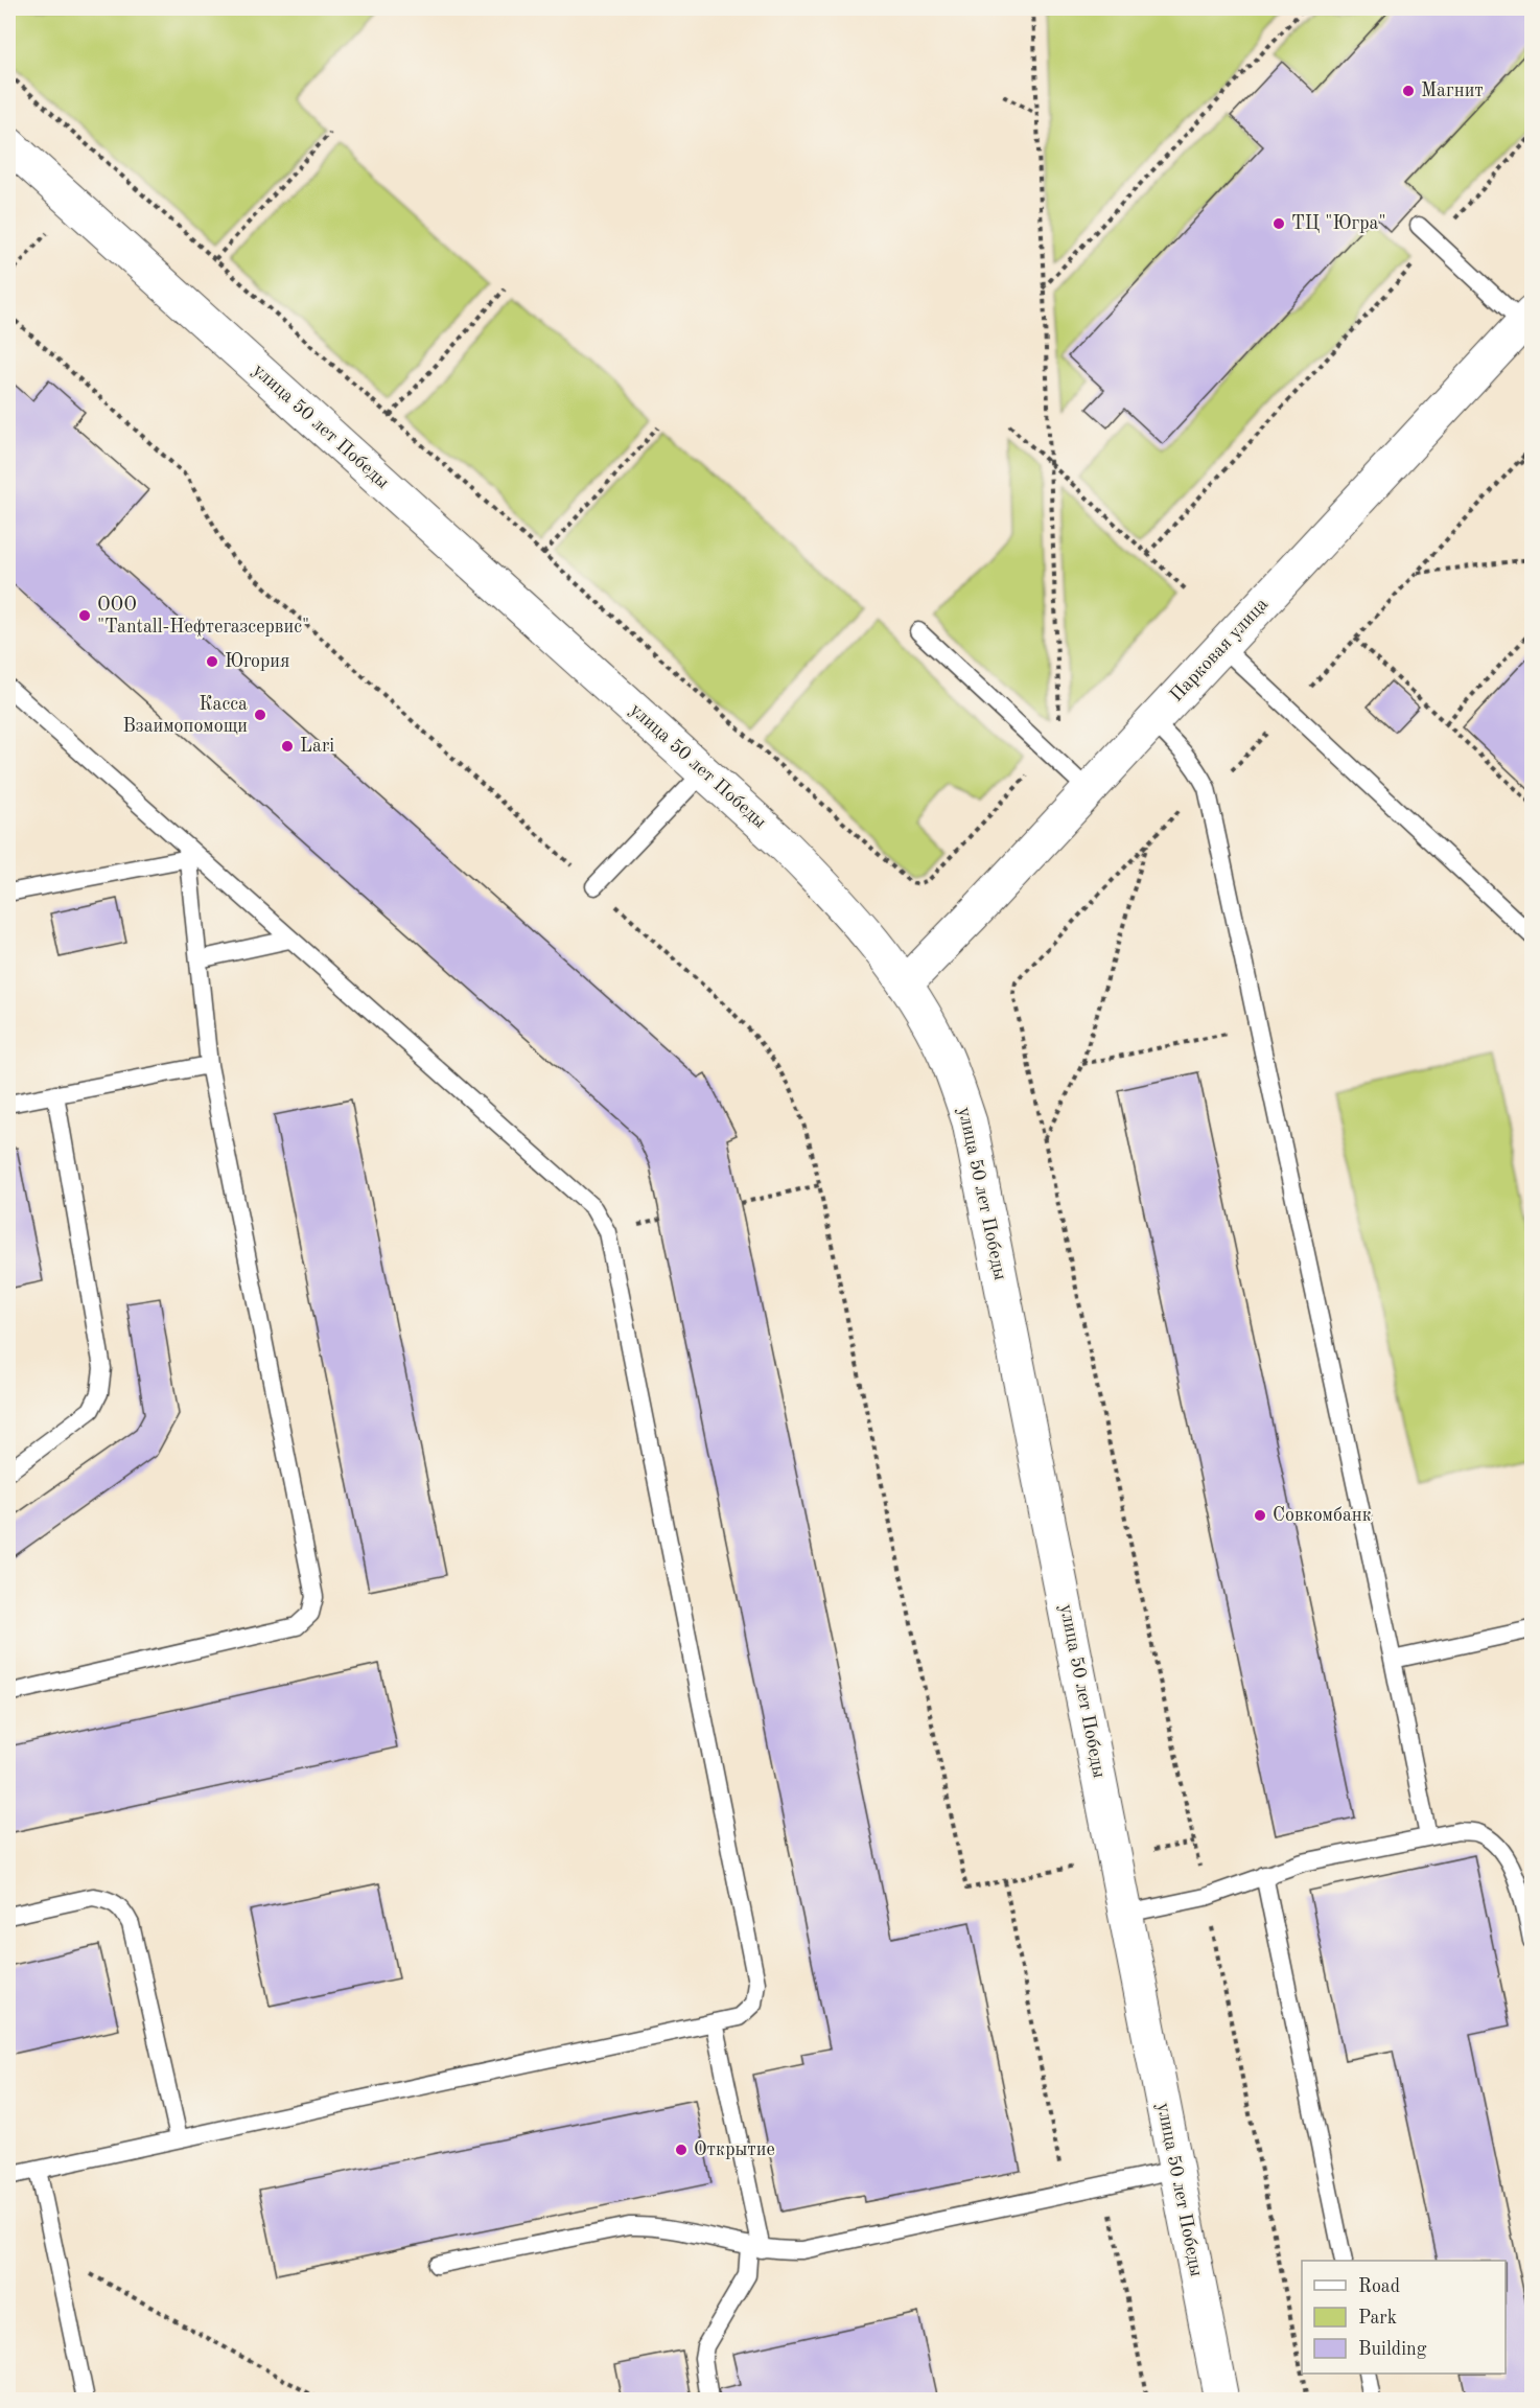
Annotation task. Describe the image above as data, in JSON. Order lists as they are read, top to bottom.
{
  "streets": {
    "street": ["улица 50 лет Победы", "Парковая улица"]
  },
  "crossings": [
    ["улица 50 лет Победы", "Парковая улица"]
  ],
  "places": [
    "Магнит",
    "ТЦ \"Югра\"",
    "ООО \"Tantall-Нефтегазсервис\"",
    "Югория",
    "Касса Взаимопомощи",
    "Lari",
    "Совкомбанк",
    "Открытие"
  ],
  "legend": ["Road", "Park", "Building"]
}
